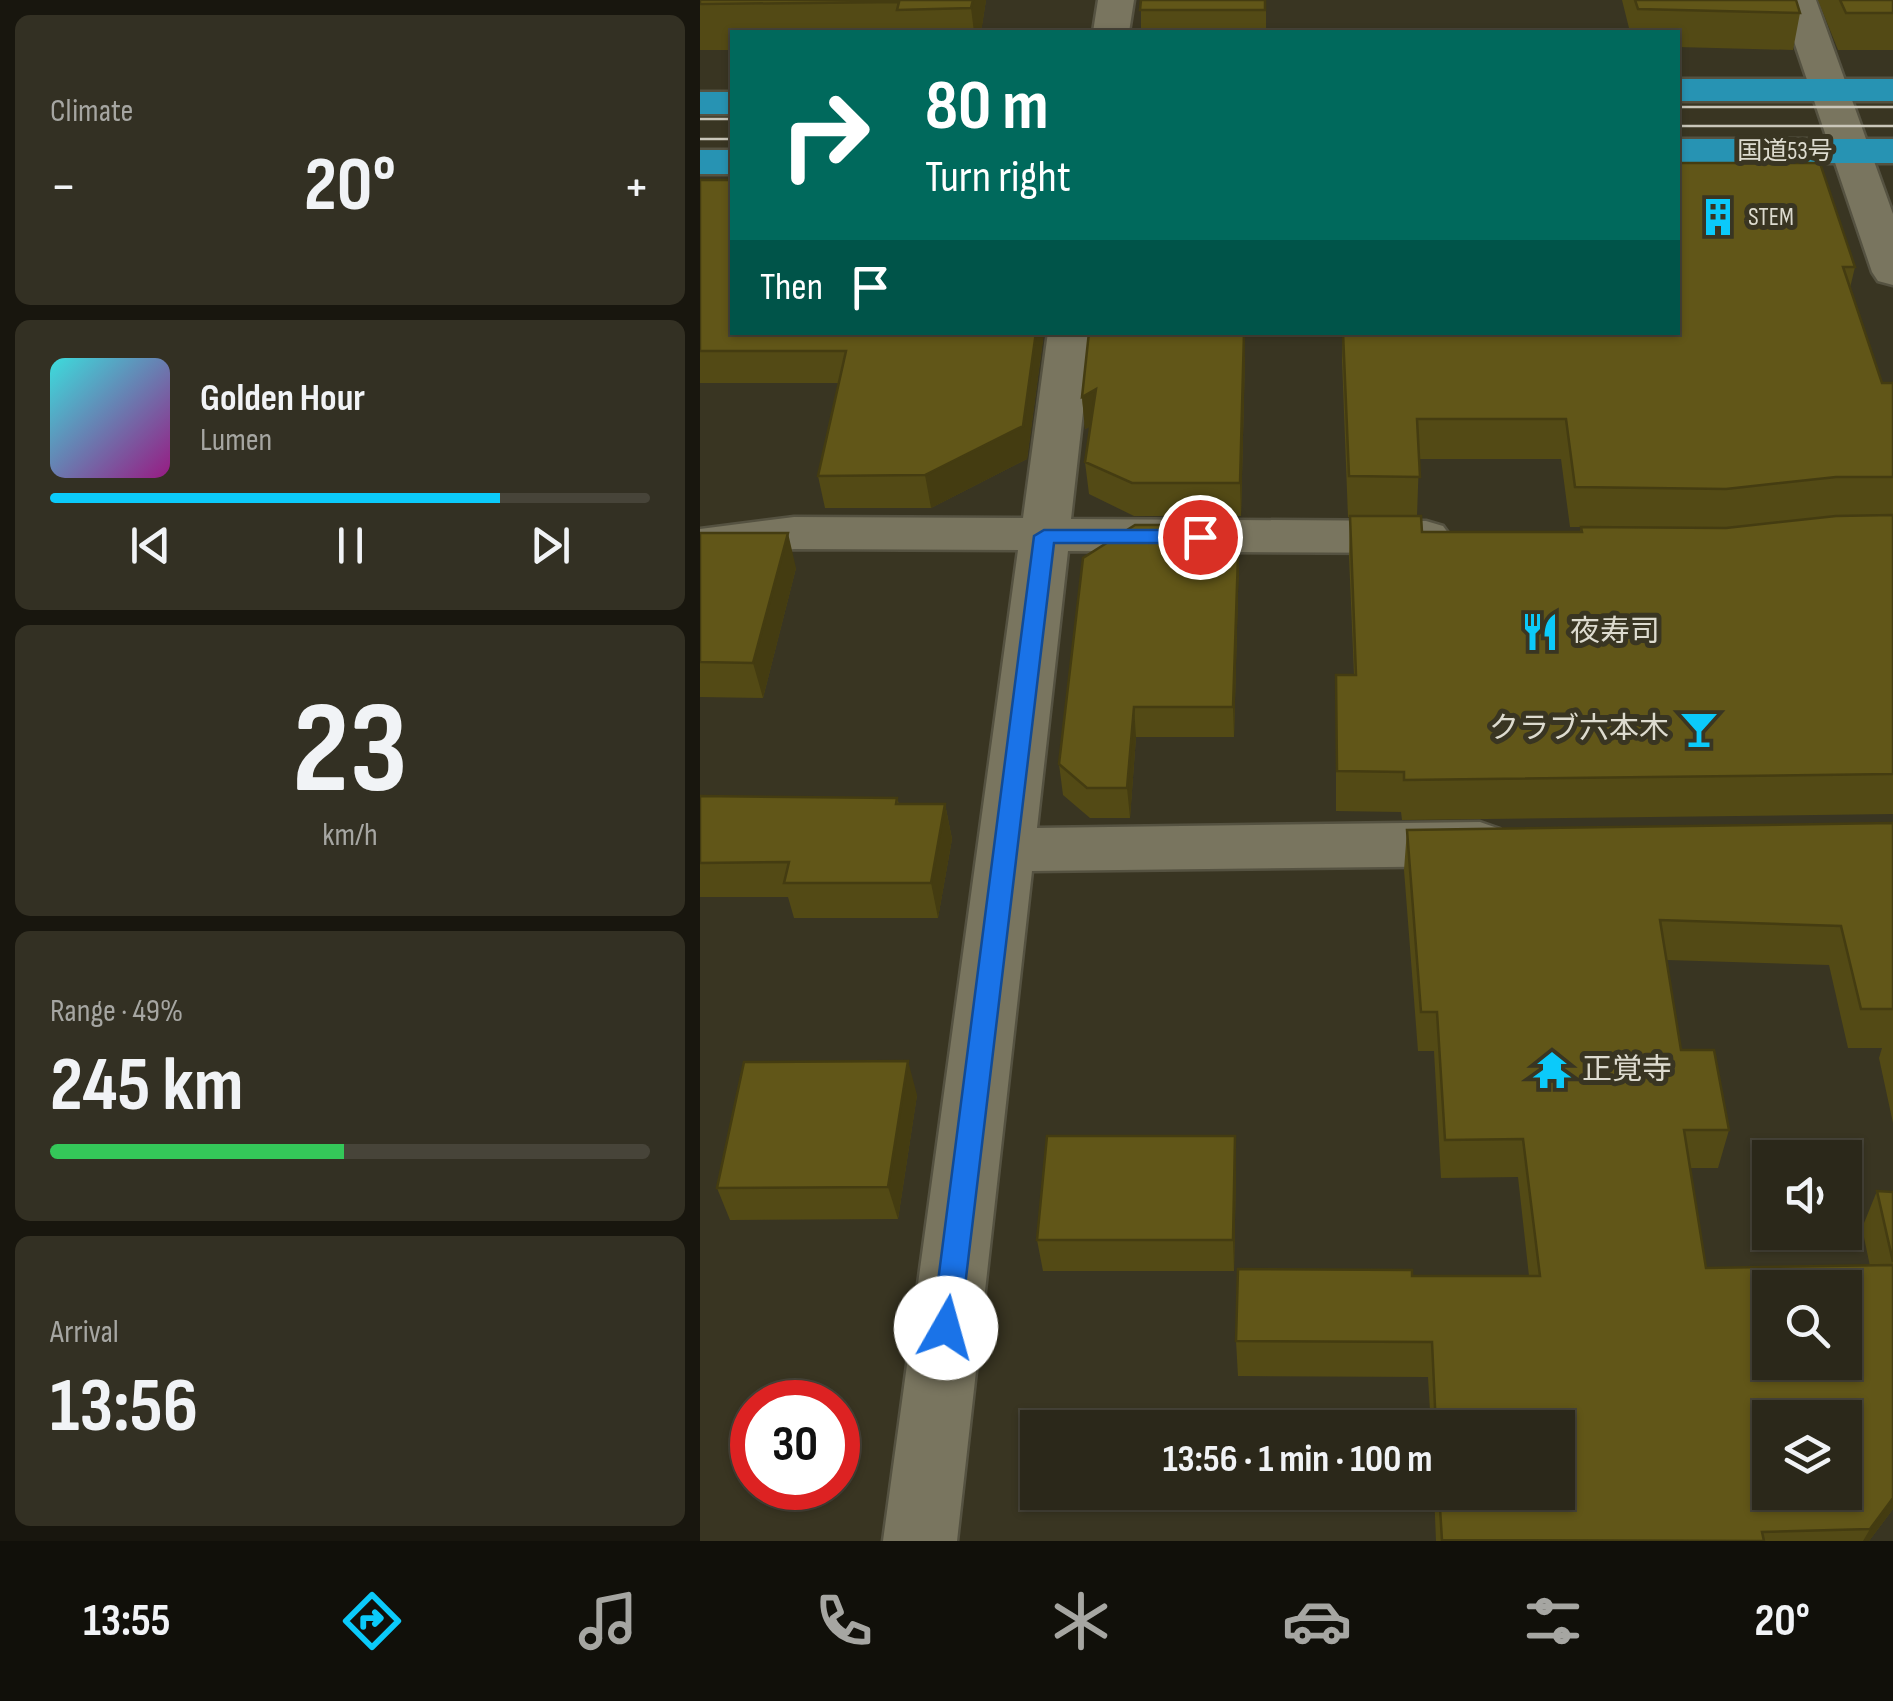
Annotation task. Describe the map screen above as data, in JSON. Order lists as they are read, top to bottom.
{
  "streets": {
    "highway": ["国道53号"]
  },
  "places": {
    "building": ["STEM"],
    "restaurant": ["夜寿司"],
    "bar": ["クラブ六本木"],
    "temple": ["正覚寺"]
  },
  "page": {
    "tile": [
      "Climate",
      ["23", "km/h"],
      ["Range · 49%", "245 km"],
      ["Arrival", "13:56"]
    ],
    "turn": ["80 m", "Turn right"],
    "heat": ["−", "20°", "+"],
    "then": "Then",
    "song": ["Golden Hour", "Lumen"],
    "limit": "30",
    "trip": "13:56 · 1 min · 100 m",
    "tabs": ["13:55", "20°"]
  }
}
